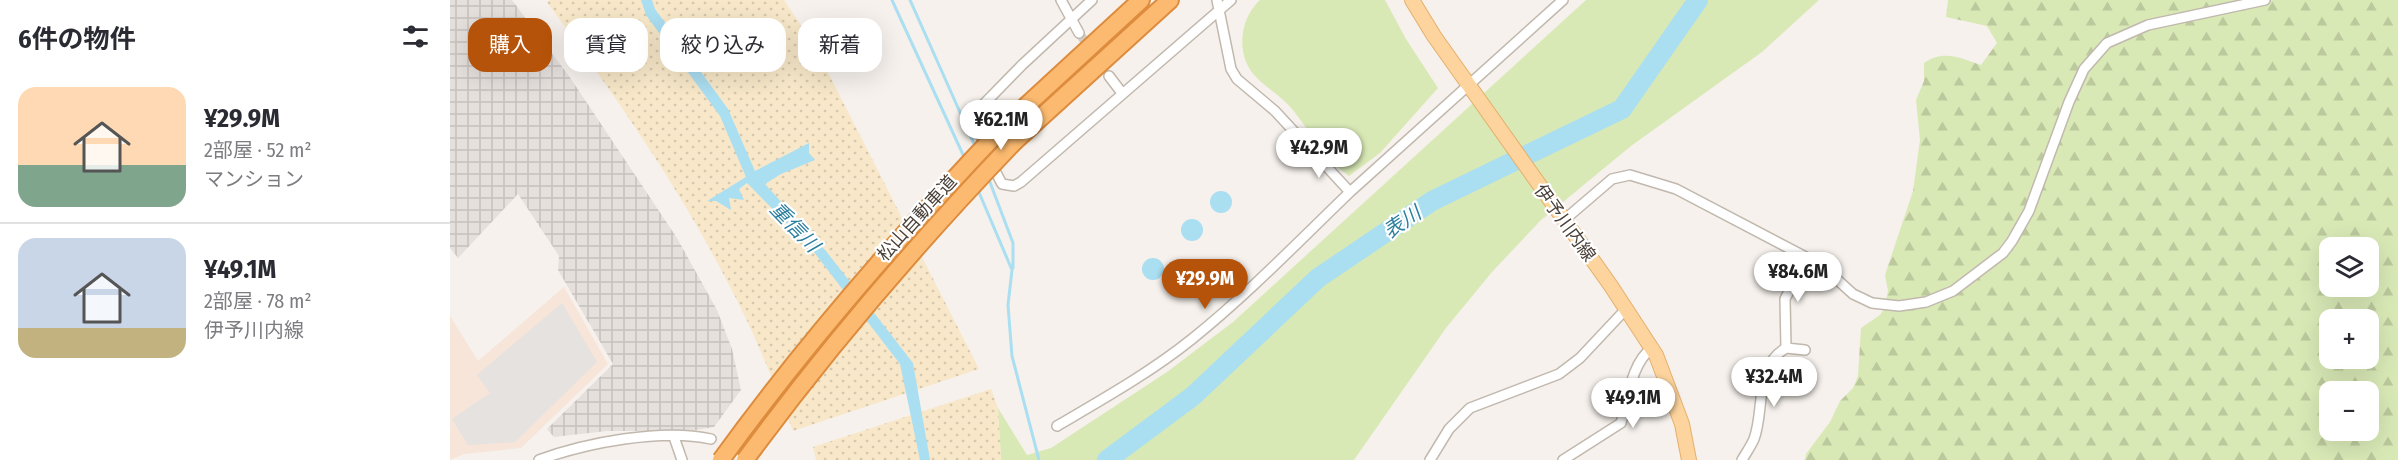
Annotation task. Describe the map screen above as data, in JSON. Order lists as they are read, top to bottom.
{
  "streets": {
    "highway": ["松山自動車道"],
    "main road": ["伊予川内線"]
  },
  "water": ["表川", "重信川"],
  "page": {
    "heading": "6件の物件",
    "chip": [
      "購入",
      "賃貸",
      "絞り込み",
      "新着"
    ],
    "list": [
      {
        "name": "¥29.9M",
        "note": "2部屋 · 52 m² · マンション"
      },
      {
        "name": "¥49.1M",
        "note": "2部屋 · 78 m² · 伊予川内線"
      }
    ],
    "price": [
      "¥62.1M",
      "¥42.9M",
      "¥84.6M",
      "¥29.9M",
      "¥32.4M",
      "¥49.1M"
    ],
    "map_buttons": ["+", "−"]
  }
}
